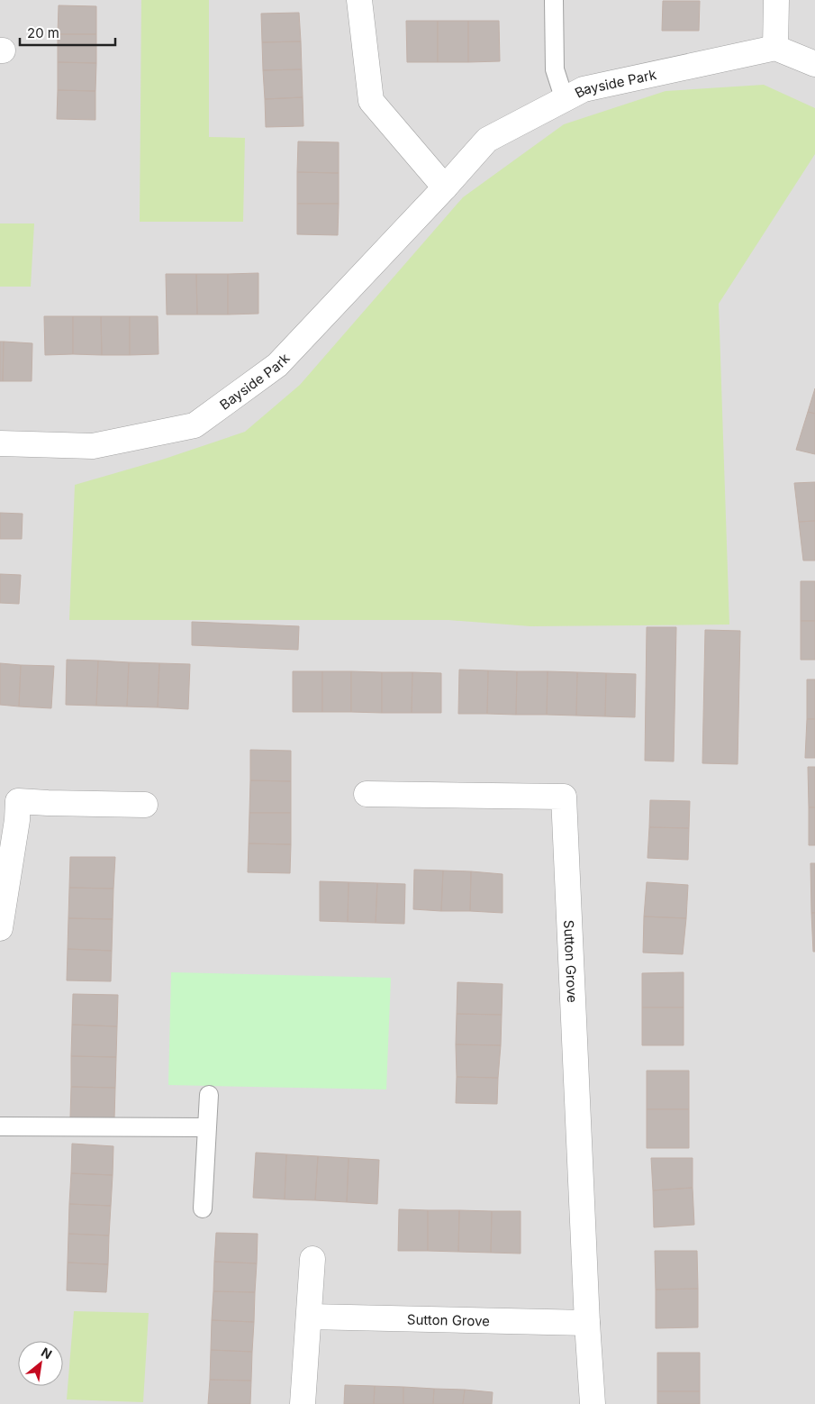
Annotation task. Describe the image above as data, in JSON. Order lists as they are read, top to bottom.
{
  "streets": {
    "street": ["Bayside Park", "Sutton Grove"]
  },
  "scale_bar": "20 m",
  "north": "top right"
}
